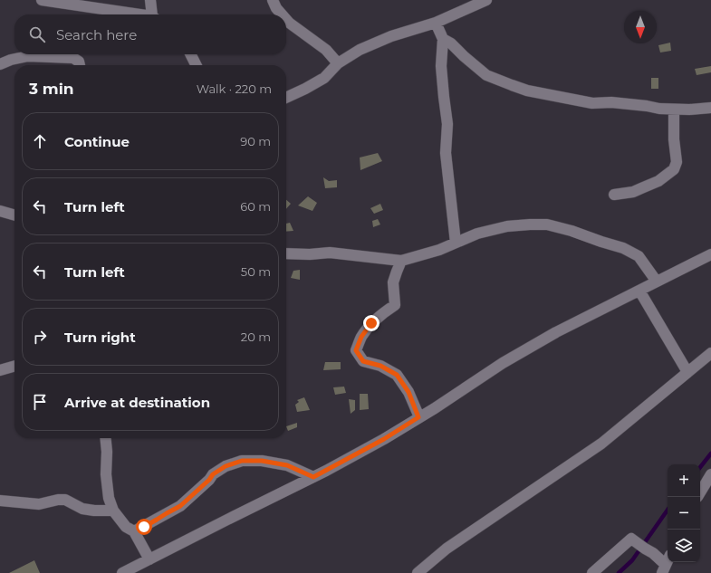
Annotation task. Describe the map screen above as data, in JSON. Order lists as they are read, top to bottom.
{
  "north": "bottom",
  "page": {
    "search": "Search here",
    "heading": ["3 min", "Walk · 220 m"],
    "list": [
      ["Continue", "90 m"],
      ["Turn left", "60 m"],
      ["Turn left", "50 m"],
      ["Turn right", "20 m"],
      "Arrive at destination"
    ],
    "map_buttons": ["+", "−"]
  }
}
